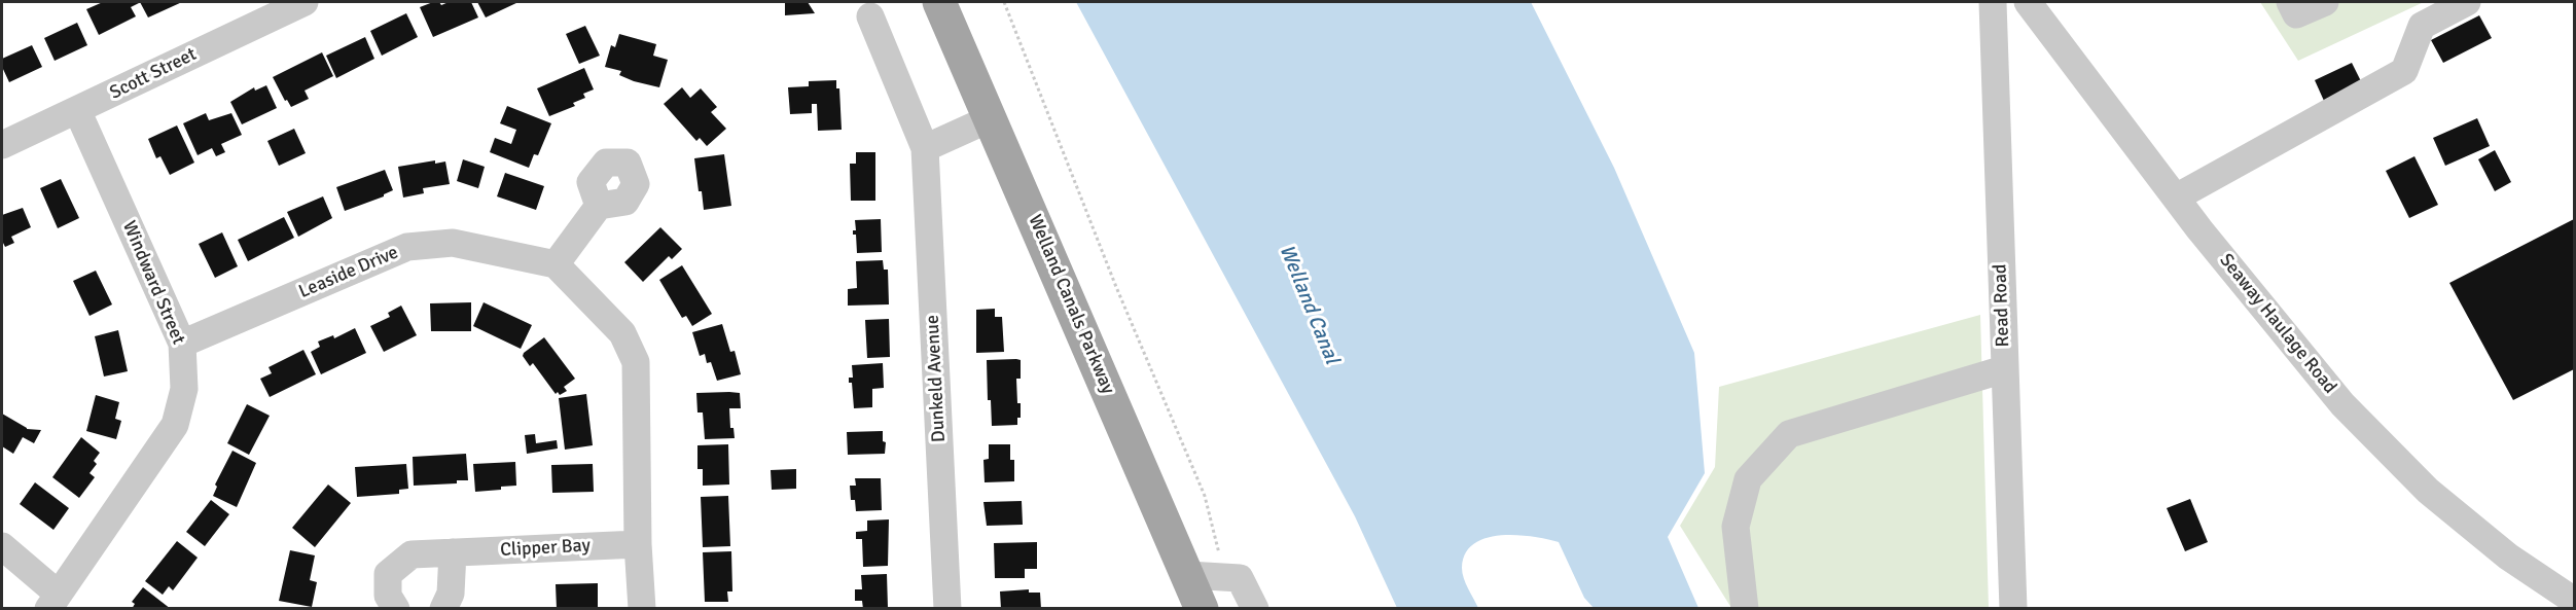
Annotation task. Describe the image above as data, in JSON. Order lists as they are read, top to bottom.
{
  "streets": {
    "main road": ["Welland Canals Parkway"],
    "street": [
      "Scott Street",
      "Leaside Drive",
      "Windward Street",
      "Read Road",
      "Seaway Haulage Road",
      "Dunkeld Avenue",
      "Clipper Bay"
    ]
  },
  "crossings": [
    ["Scott Street", "Windward Street"],
    ["Leaside Drive", "Windward Street"]
  ],
  "water": ["Welland Canal"]
}
